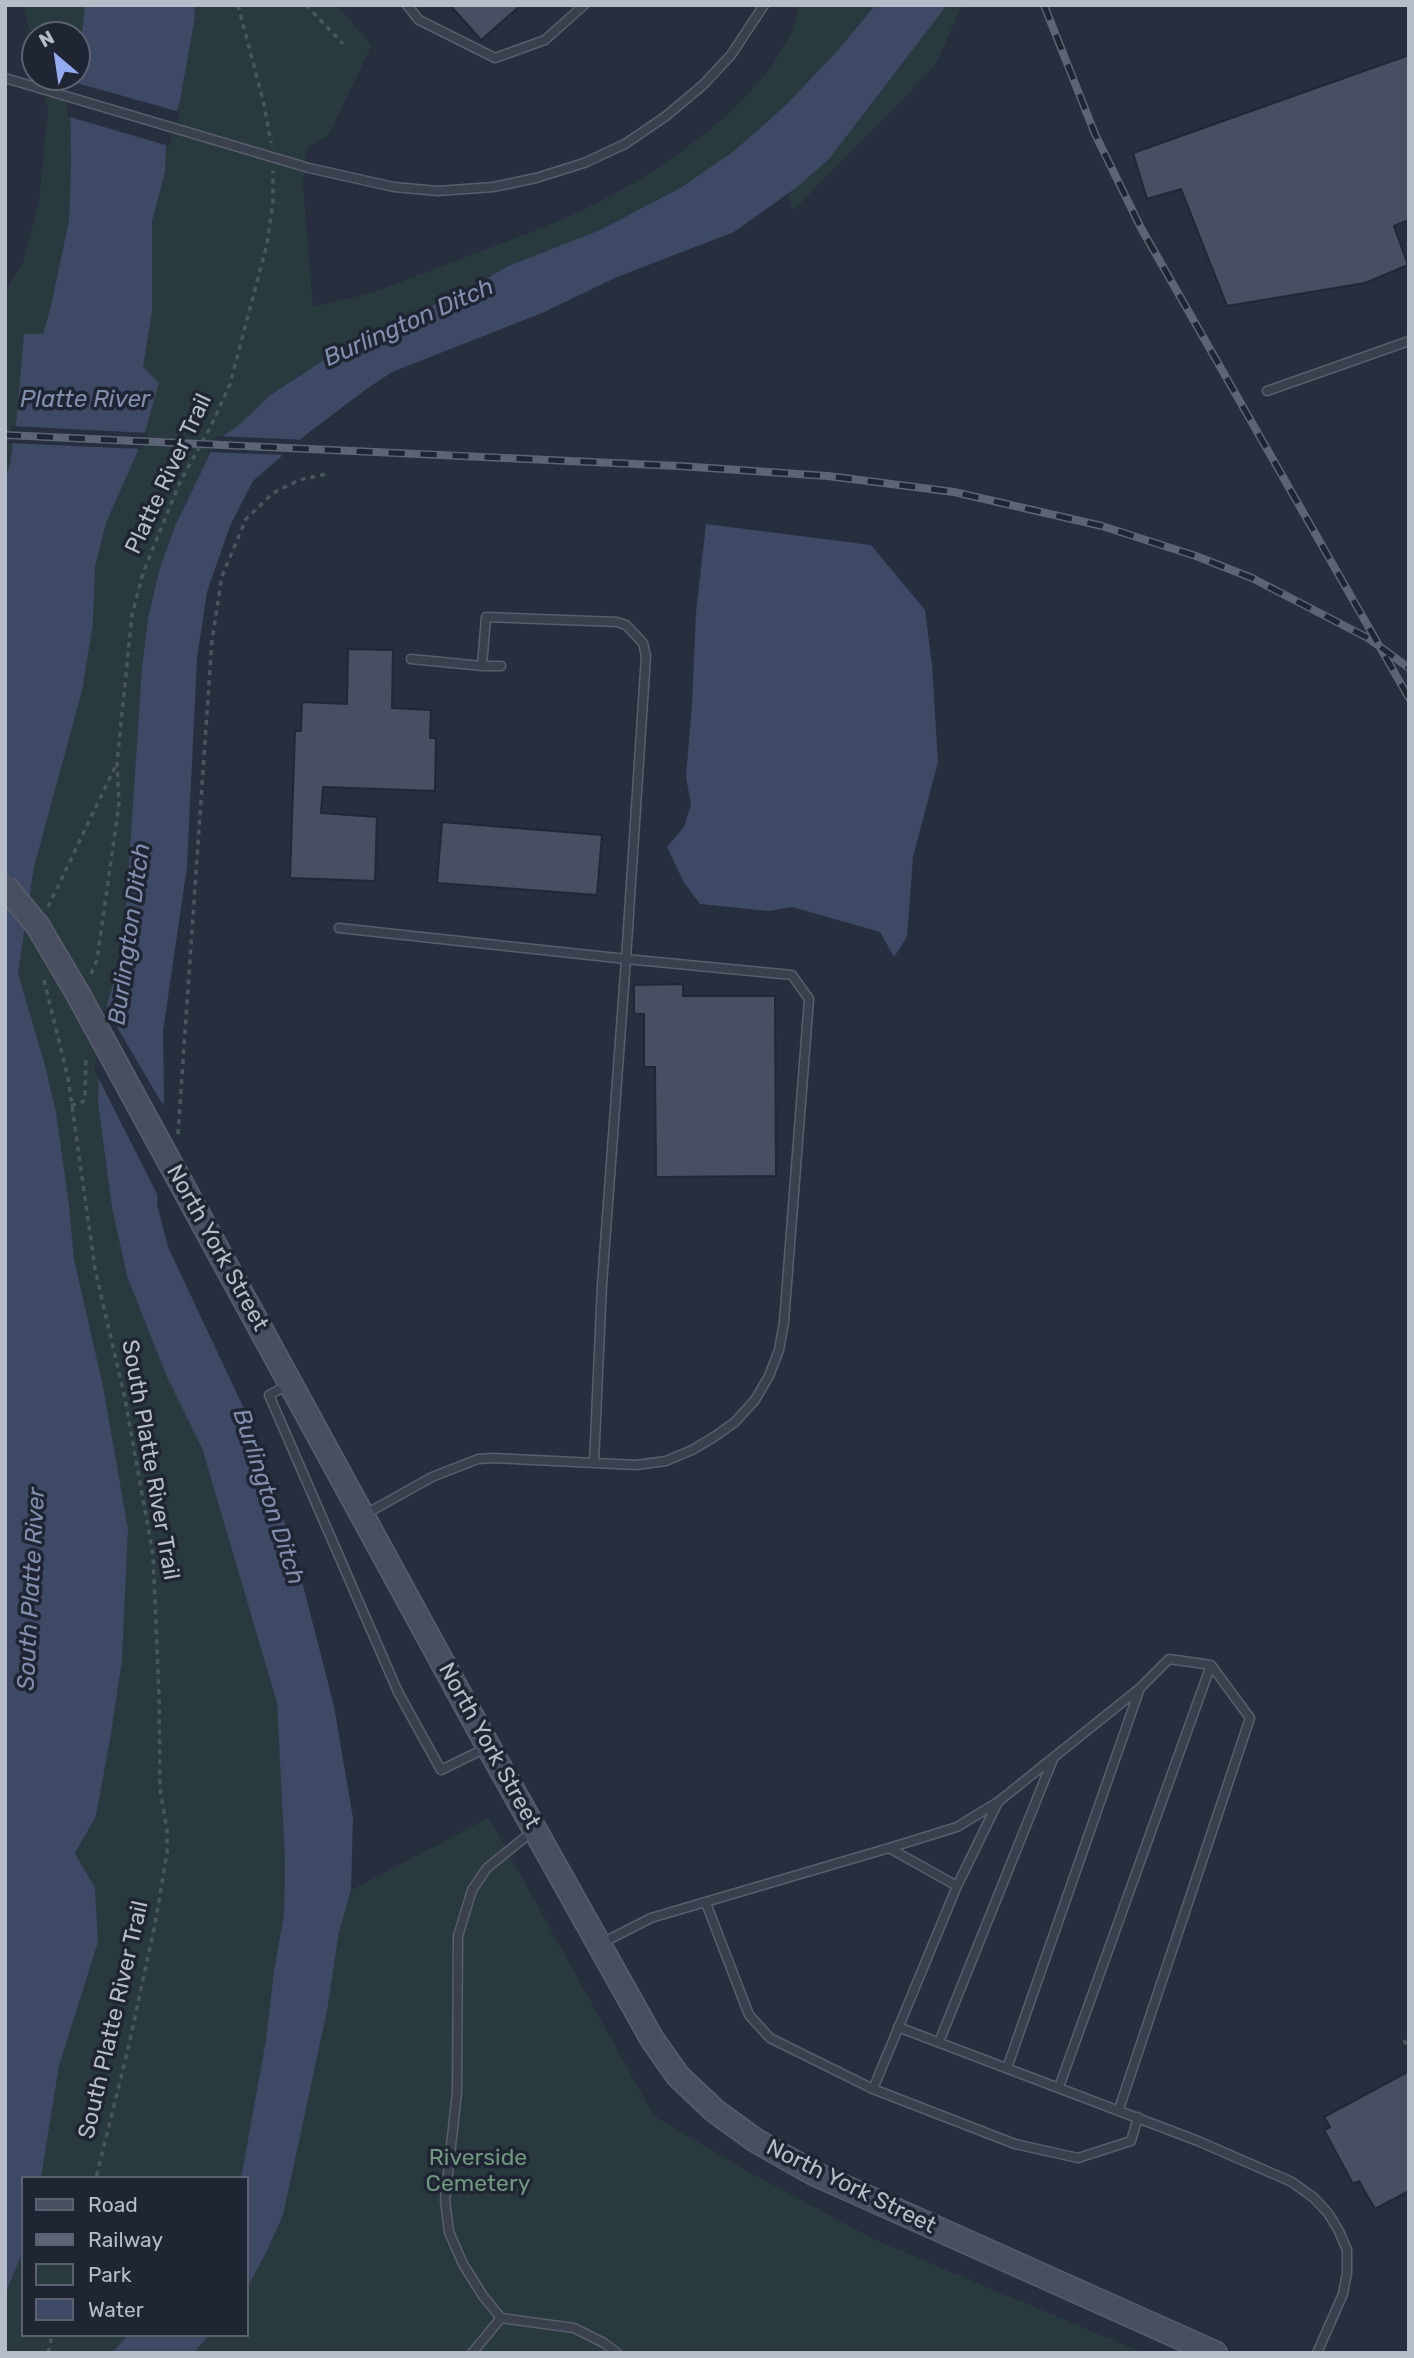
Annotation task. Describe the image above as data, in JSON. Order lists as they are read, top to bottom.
{
  "streets": {
    "main road": ["North York Street"],
    "path": ["Platte River Trail", "South Platte River Trail"]
  },
  "crossings": [
    ["Platte River Trail", "North York Street"]
  ],
  "water": ["Burlington Ditch", "Platte River", "South Platte River"],
  "parks": ["Riverside Cemetery"],
  "legend": [
    "Road",
    "Railway",
    "Park",
    "Water"
  ],
  "north": "top left"
}
